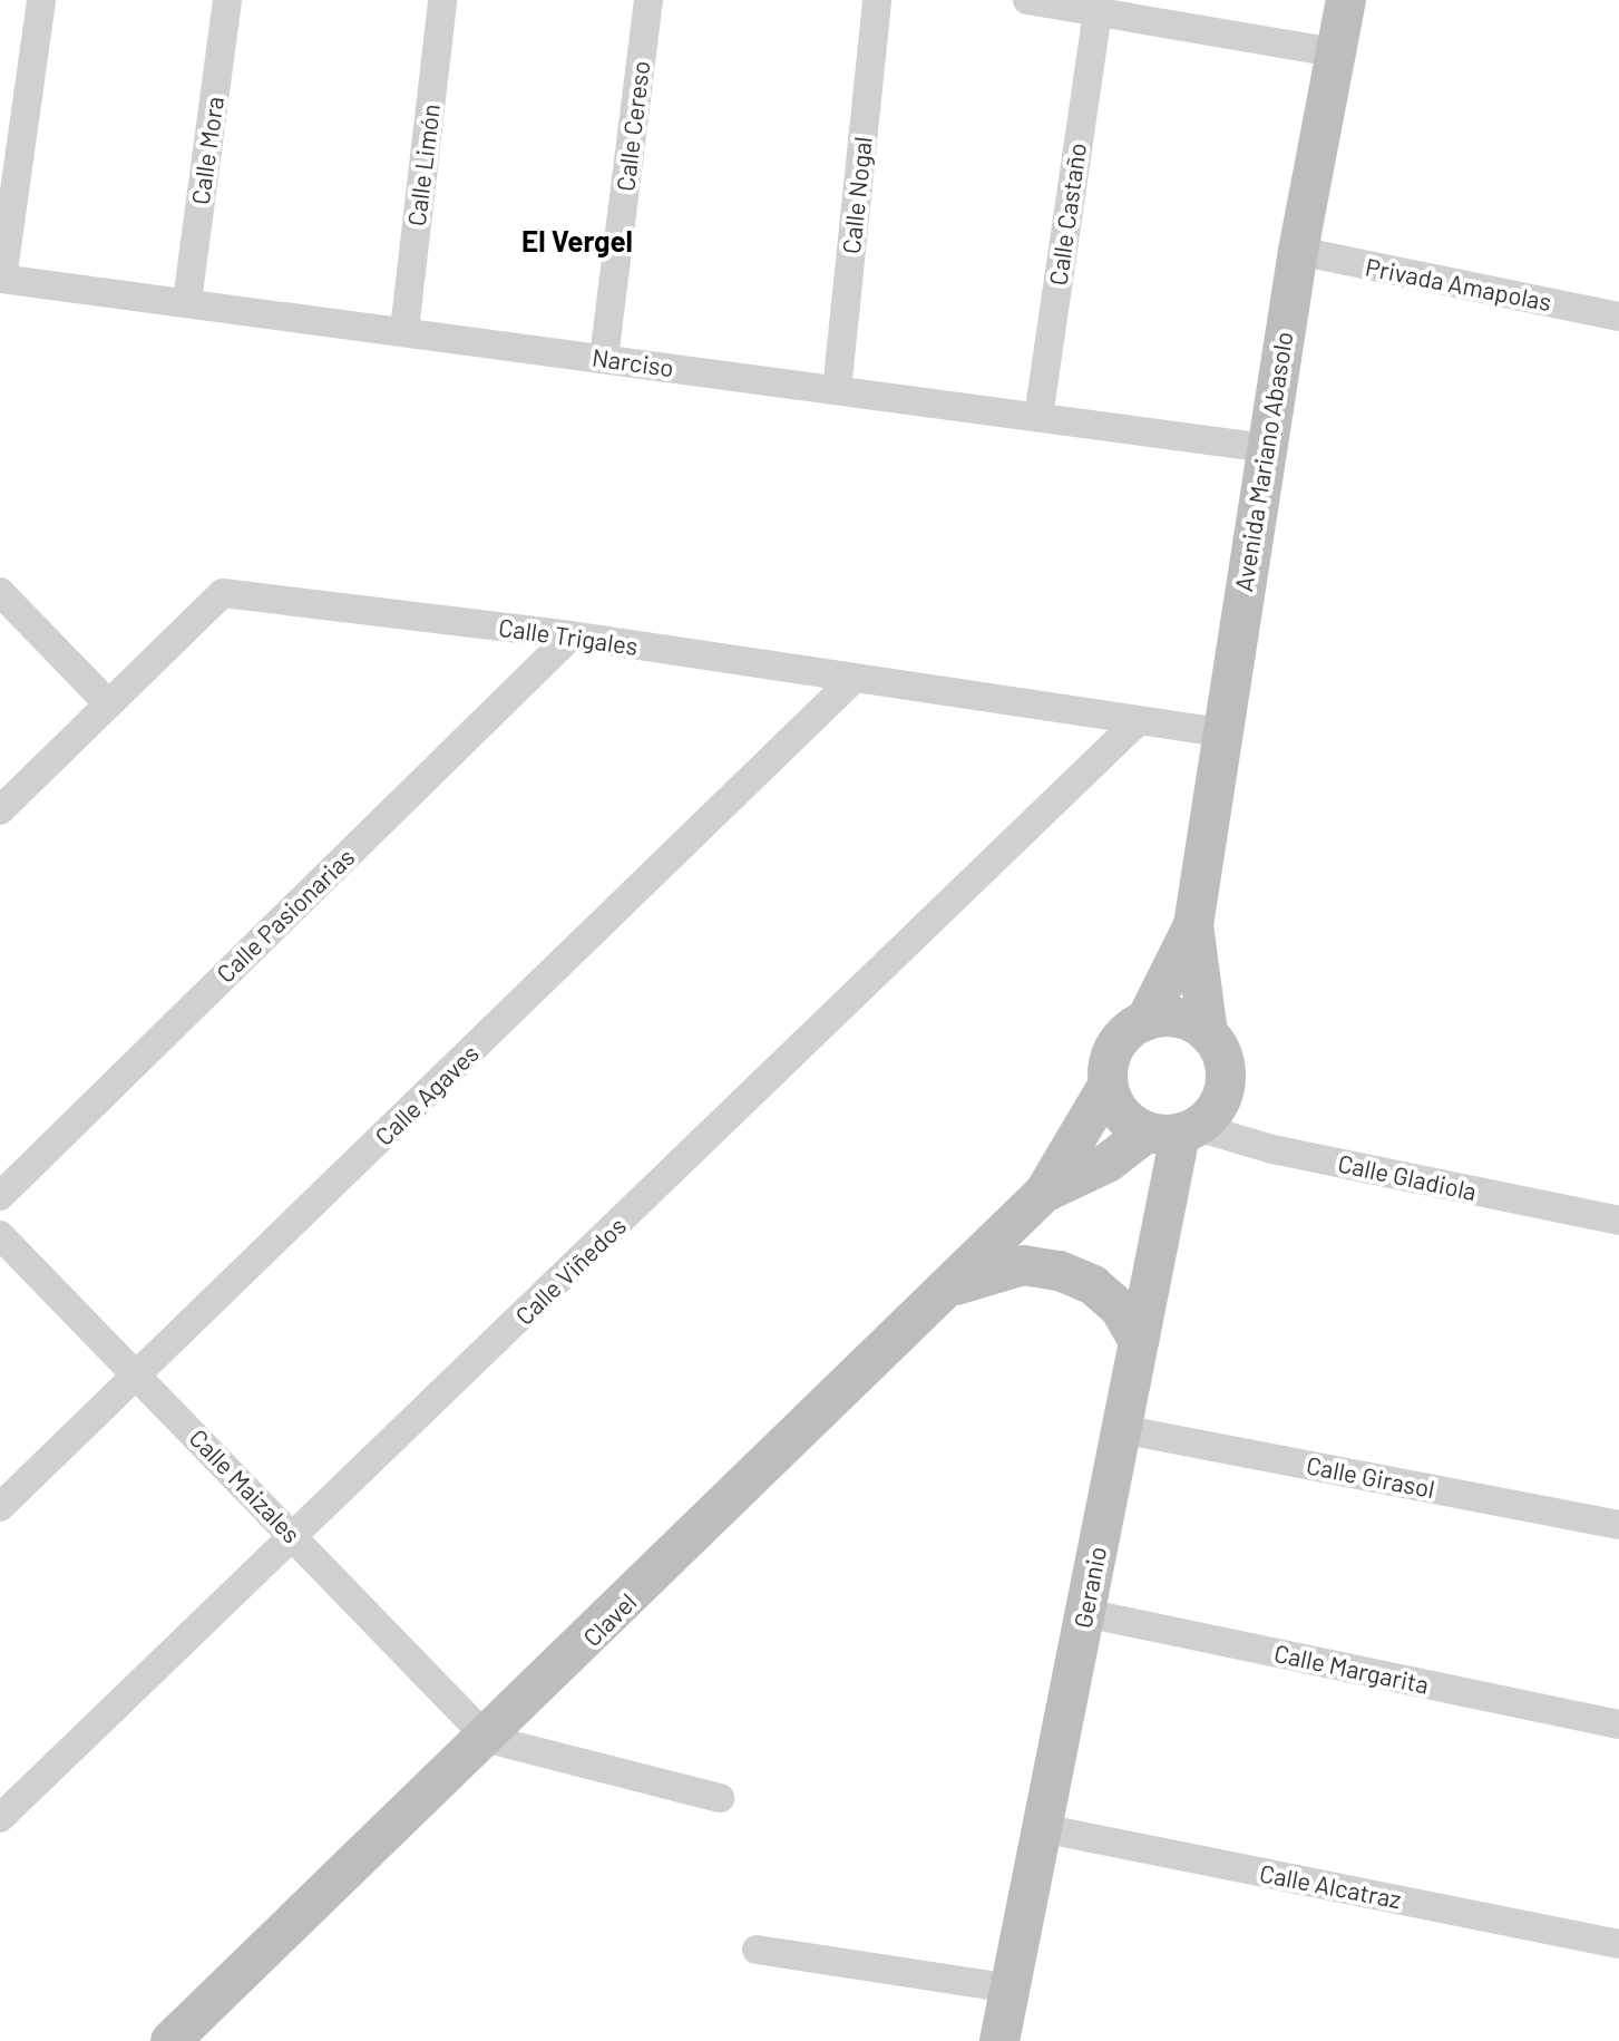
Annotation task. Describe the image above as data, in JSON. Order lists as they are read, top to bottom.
{
  "streets": {
    "street": [
      "Calle Cereso",
      "Calle Mora",
      "Calle Limón",
      "Calle Nogal",
      "Calle Castaño",
      "Privada Amapolas",
      "Narciso",
      "Avenida Mariano Abasolo",
      "Calle Trigales",
      "Calle Pasionarias",
      "Calle Agaves",
      "Calle Gladiola",
      "Calle Viñedos",
      "Calle Girasol",
      "Calle Maizales",
      "Geranio",
      "Clavel",
      "Calle Margarita",
      "Calle Alcatraz"
    ]
  },
  "crossings": [
    ["Calle Cereso", "Narciso"],
    ["Calle Mora", "Narciso"],
    ["Calle Limón", "Narciso"],
    ["Calle Nogal", "Narciso"],
    ["Calle Castaño", "Narciso"],
    ["Privada Amapolas", "Avenida Mariano Abasolo"],
    ["Narciso", "Avenida Mariano Abasolo"],
    ["Avenida Mariano Abasolo", "Calle Trigales"],
    ["Calle Trigales", "Calle Pasionarias"],
    ["Calle Trigales", "Calle Agaves"],
    ["Calle Trigales", "Calle Viñedos"],
    ["Calle Agaves", "Calle Maizales"],
    ["Calle Gladiola", "Geranio"],
    ["Calle Viñedos", "Calle Maizales"],
    ["Calle Girasol", "Geranio"],
    ["Calle Maizales", "Clavel"],
    ["Geranio", "Calle Margarita"],
    ["Geranio", "Calle Alcatraz"]
  ],
  "districts": ["El Vergel"]
}
